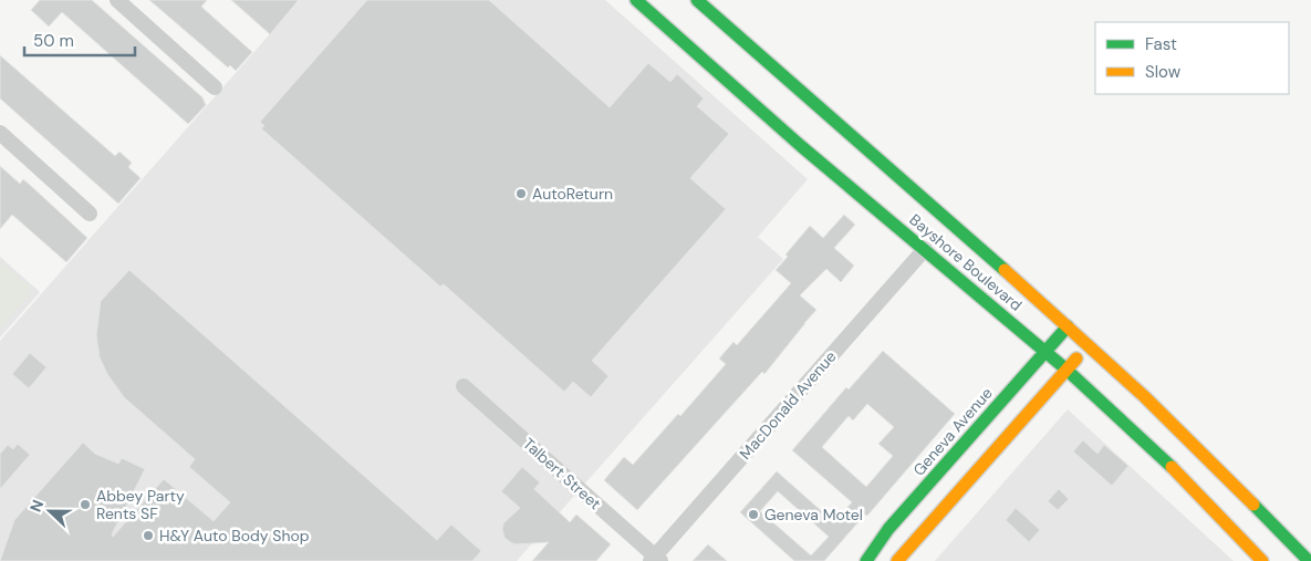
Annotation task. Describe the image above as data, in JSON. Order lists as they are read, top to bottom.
{
  "streets": {
    "main road": ["Bayshore Boulevard", "Geneva Avenue"],
    "street": ["MacDonald Avenue", "Talbert Street"]
  },
  "crossings": [
    ["Bayshore Boulevard", "MacDonald Avenue"],
    ["Bayshore Boulevard", "Geneva Avenue"],
    ["MacDonald Avenue", "Talbert Street"]
  ],
  "places": [
    "AutoReturn",
    "Abbey Party Rents SF",
    "Geneva Motel",
    "H&Y Auto Body Shop"
  ],
  "legend": ["Fast", "Slow"],
  "scale_bar": "50 m",
  "north": "left"
}
